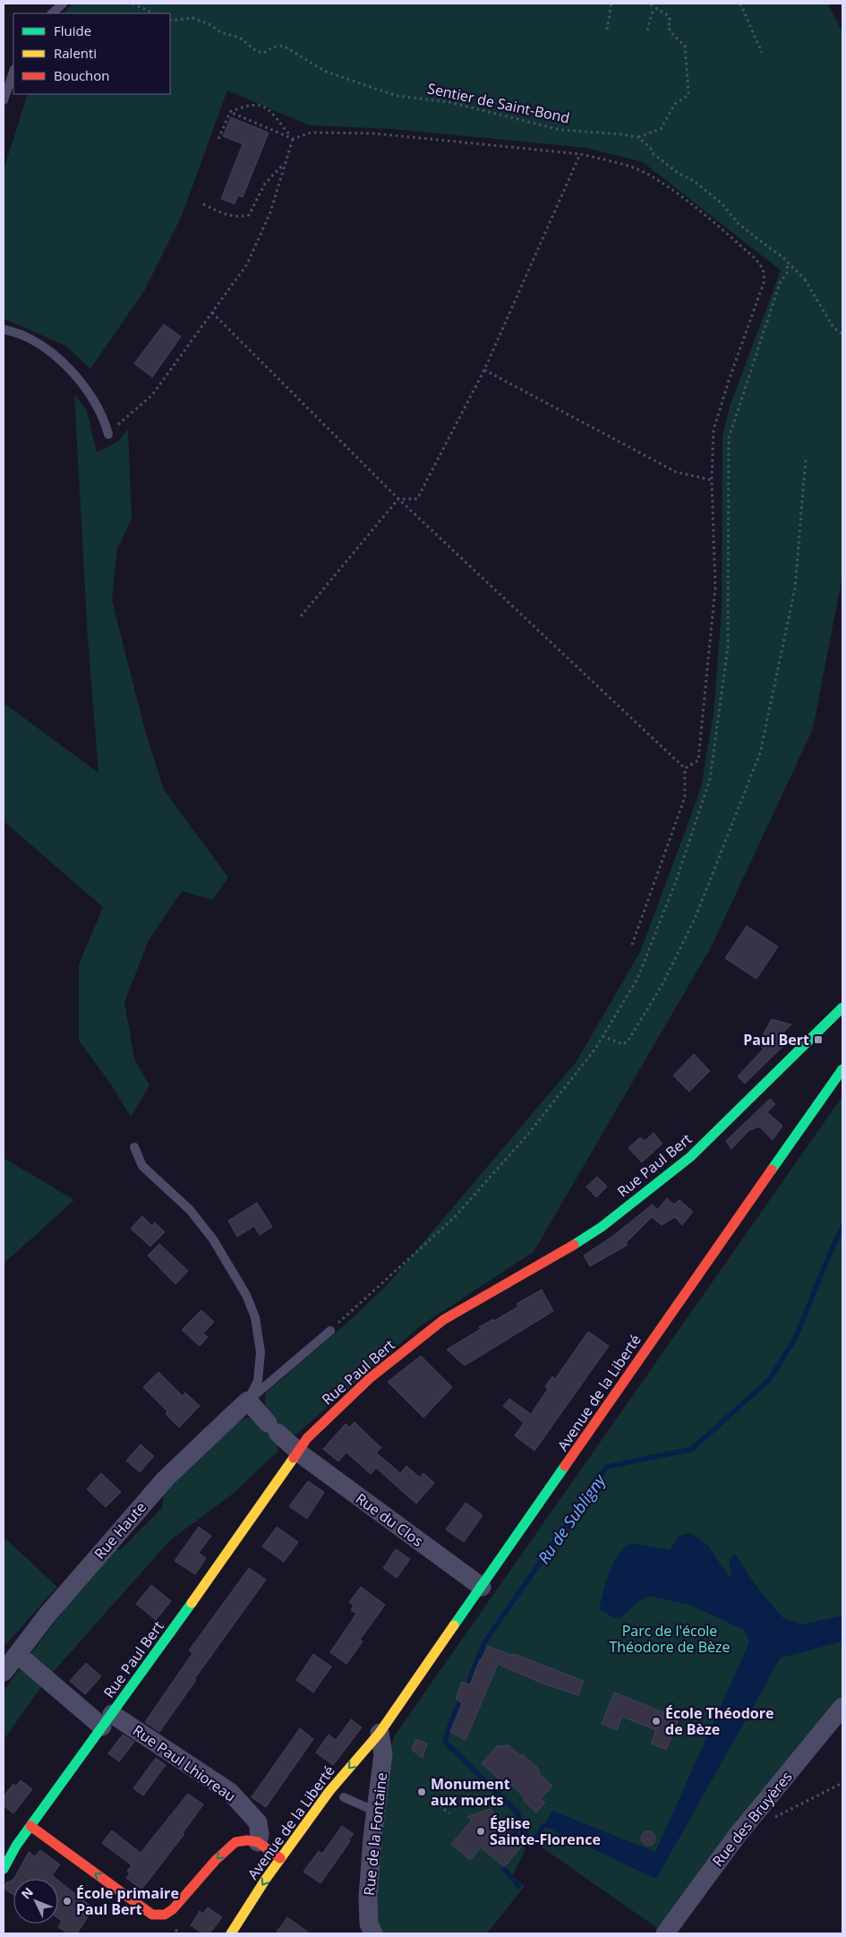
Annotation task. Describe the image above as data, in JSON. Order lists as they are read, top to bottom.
{
  "streets": {
    "street": [
      "Rue Paul Bert",
      "Avenue de la Liberté",
      "Rue du Clos",
      "Rue Haute",
      "Rue Paul Lhioreau",
      "Rue des Bruyères",
      "Rue de la Fontaine"
    ],
    "path": ["Sentier de Saint-Bond"]
  },
  "crossings": [
    ["Rue Paul Bert", "Rue du Clos"],
    ["Rue Paul Bert", "Rue Paul Lhioreau"],
    ["Avenue de la Liberté", "Rue du Clos"],
    ["Avenue de la Liberté", "Rue de la Fontaine"],
    ["Rue Haute", "Rue Paul Lhioreau"]
  ],
  "water": ["Ru de Subligny"],
  "parks": ["Parc de l'école Théodore de Bèze"],
  "places": {
    "transit": ["Paul Bert"],
    "other": [
      "École Théodore de Bèze",
      "Monument aux morts",
      "Église Sainte-Florence",
      "École primaire Paul Bert"
    ]
  },
  "legend": ["Fluide", "Ralenti", "Bouchon"],
  "north": "top left"
}
